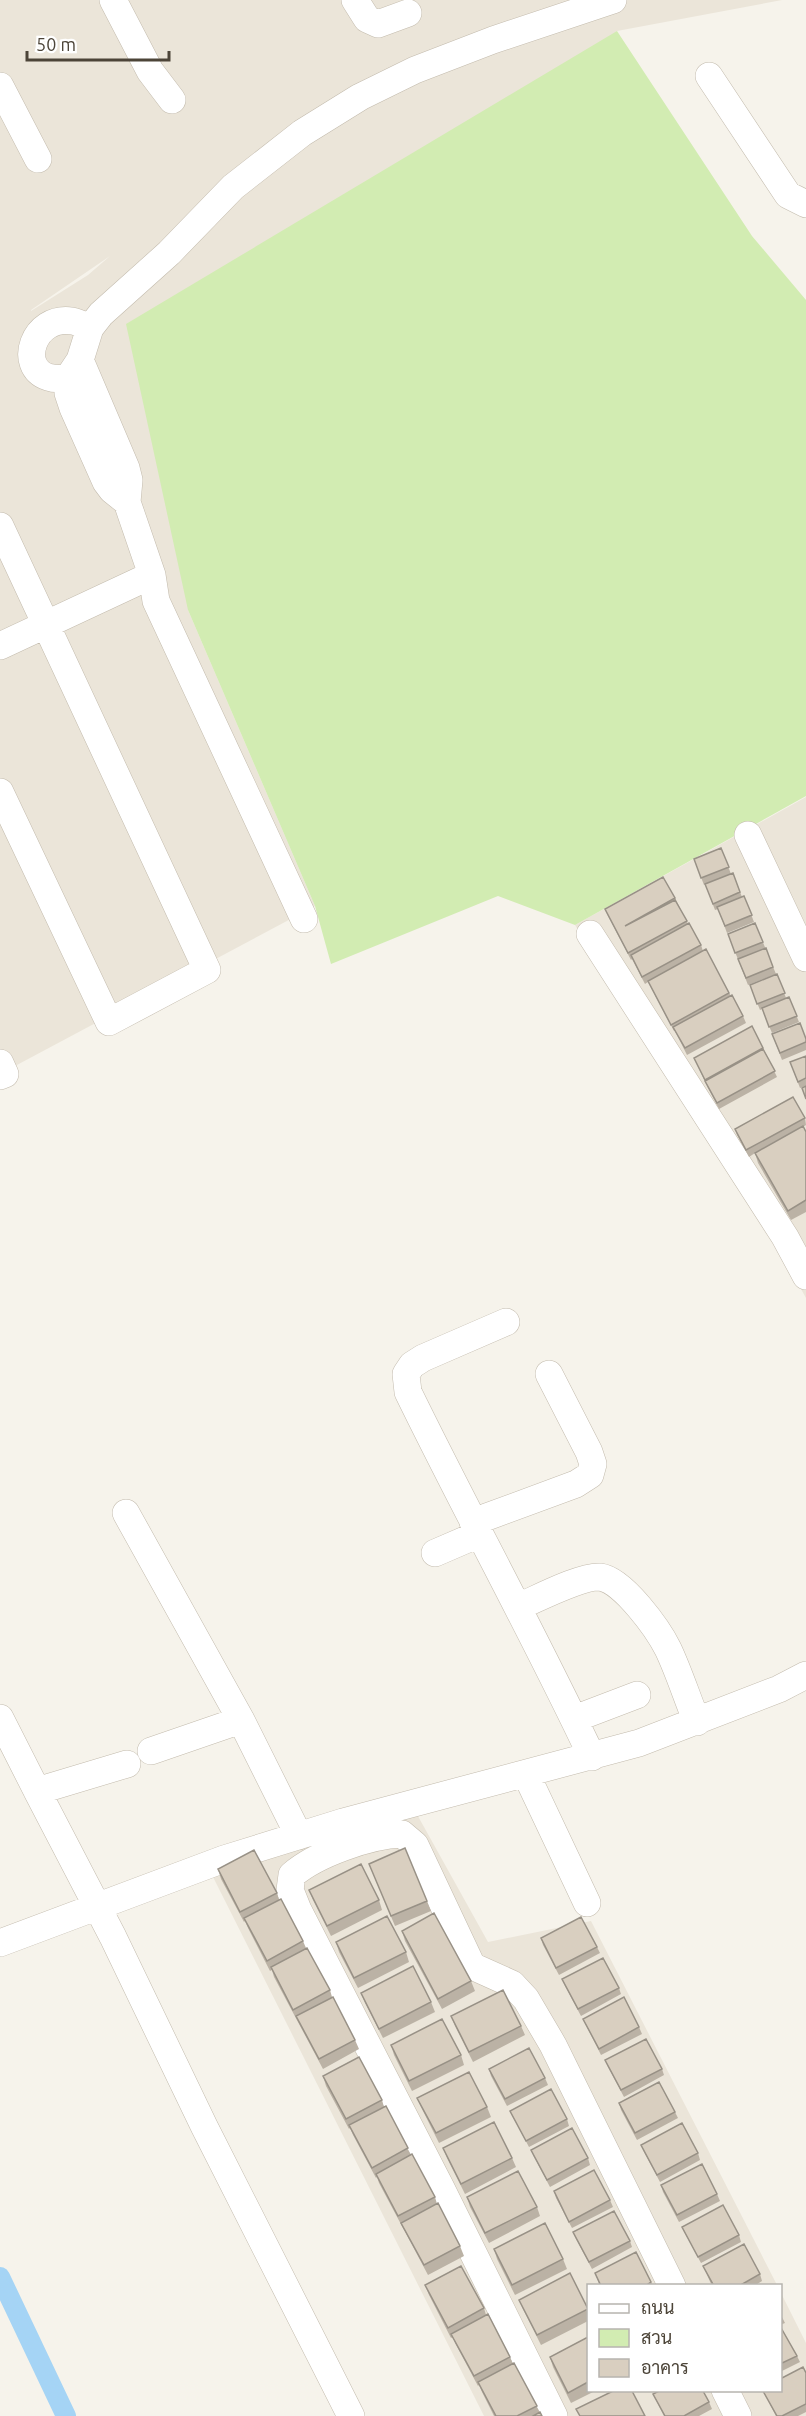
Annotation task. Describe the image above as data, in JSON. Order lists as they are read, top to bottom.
{
  "legend": ["ถนน", "สวน", "อาคาร"],
  "scale_bar": "50 m"
}
